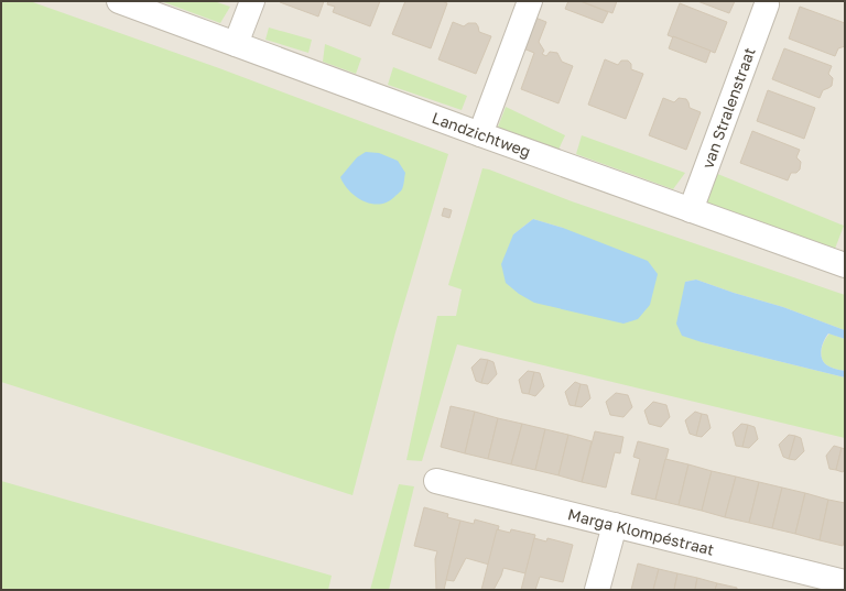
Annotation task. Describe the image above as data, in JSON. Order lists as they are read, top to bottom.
{
  "streets": {
    "street": ["van Stralenstraat", "Landzichtweg", "Marga Klompéstraat"]
  },
  "crossings": [
    ["van Stralenstraat", "Landzichtweg"]
  ]
}
